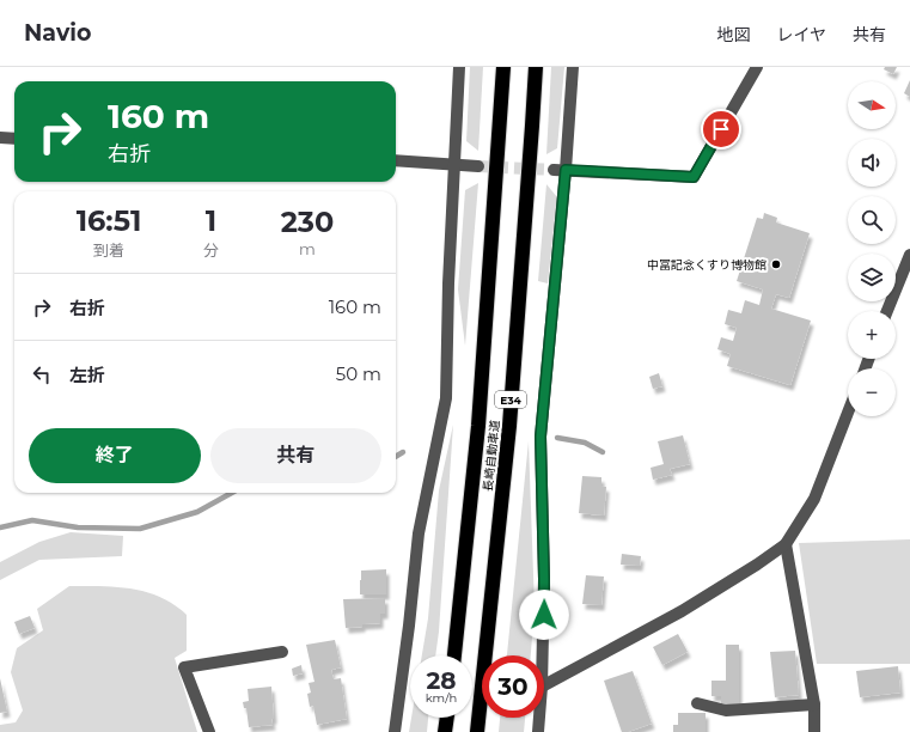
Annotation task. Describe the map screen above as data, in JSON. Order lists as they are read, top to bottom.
{
  "streets": {
    "highway": ["E34", "長崎自動車道"]
  },
  "places": ["中冨記念くすり博物館"],
  "north": "right",
  "page": {
    "header": "Navio",
    "nav": ["地図", "レイヤ", "共有"],
    "map_buttons": ["+", "−"],
    "turn": ["160 m", "右折"],
    "eta": [
      "16:51",
      "到着",
      "1",
      "分",
      "230",
      "m"
    ],
    "list": [
      {
        "name": "右折",
        "value": "160 m"
      },
      {
        "name": "左折",
        "value": "50 m"
      }
    ],
    "buttons": ["終了", "共有"],
    "speed": "28 km/h",
    "limit": "30"
  }
}
